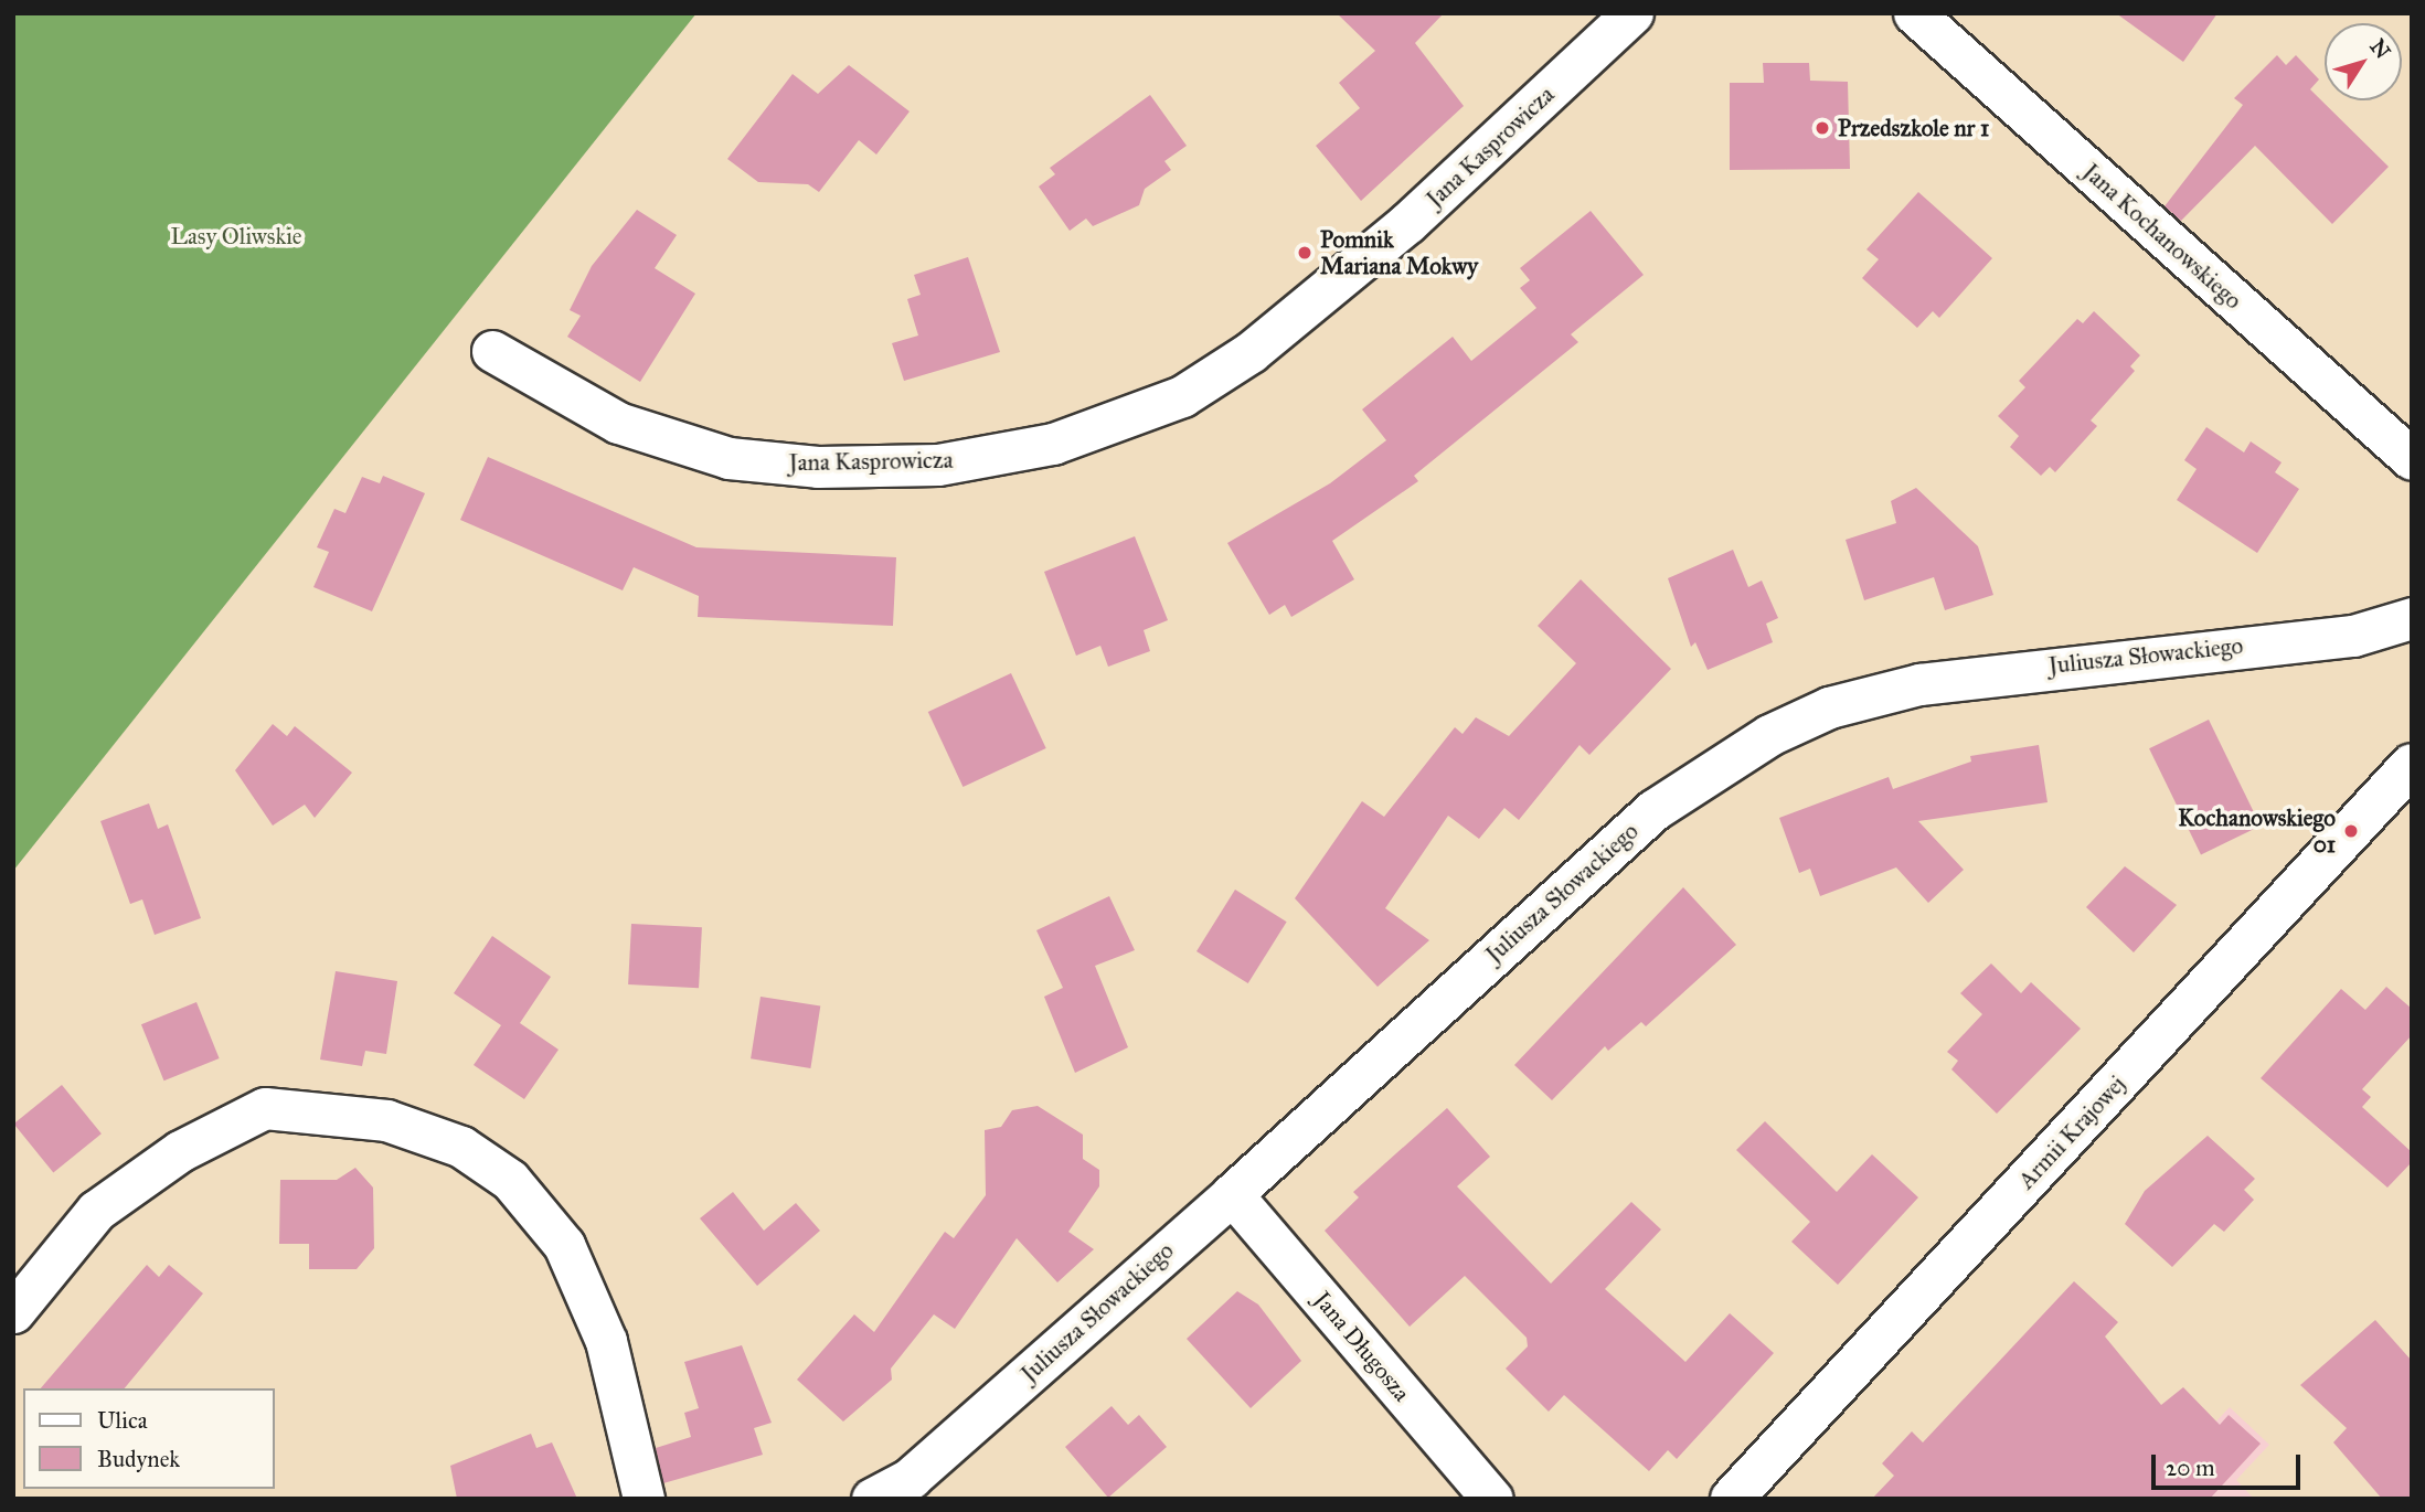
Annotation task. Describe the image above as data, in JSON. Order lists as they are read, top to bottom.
{
  "streets": {
    "street": [
      "Jana Kasprowicza",
      "Jana Kochanowskiego",
      "Juliusza Słowackiego",
      "Armii Krajowej",
      "Jana Długosza"
    ]
  },
  "crossings": [
    ["Juliusza Słowackiego", "Jana Długosza"]
  ],
  "parks": ["Lasy Oliwskie"],
  "places": ["Przedszkole nr 1", "Pomnik Mariana Mokwy", "Kochanowskiego 01"],
  "legend": ["Ulica", "Budynek"],
  "scale_bar": "20 m",
  "north": "top right"
}
